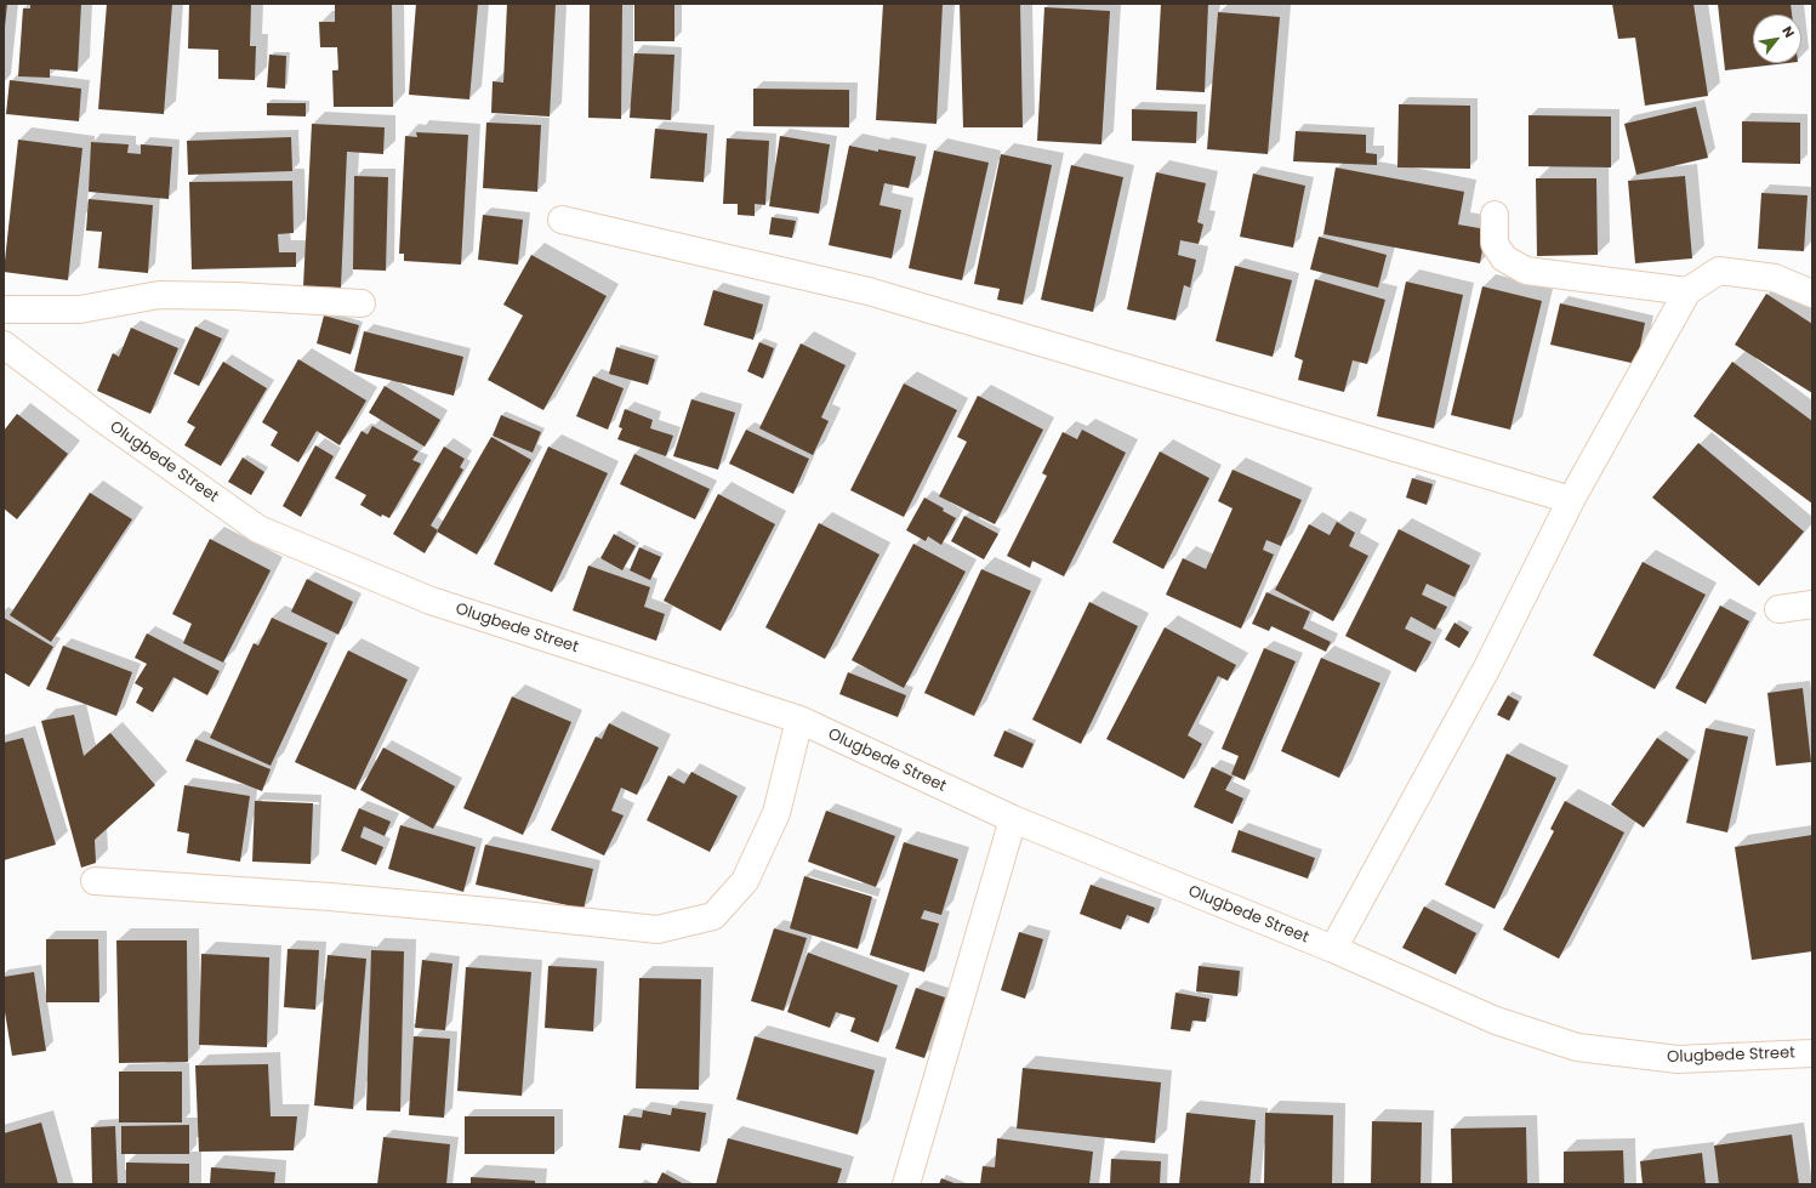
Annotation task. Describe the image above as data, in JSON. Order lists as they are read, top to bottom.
{
  "streets": {
    "street": ["Olugbede Street"]
  },
  "north": "top right"
}
